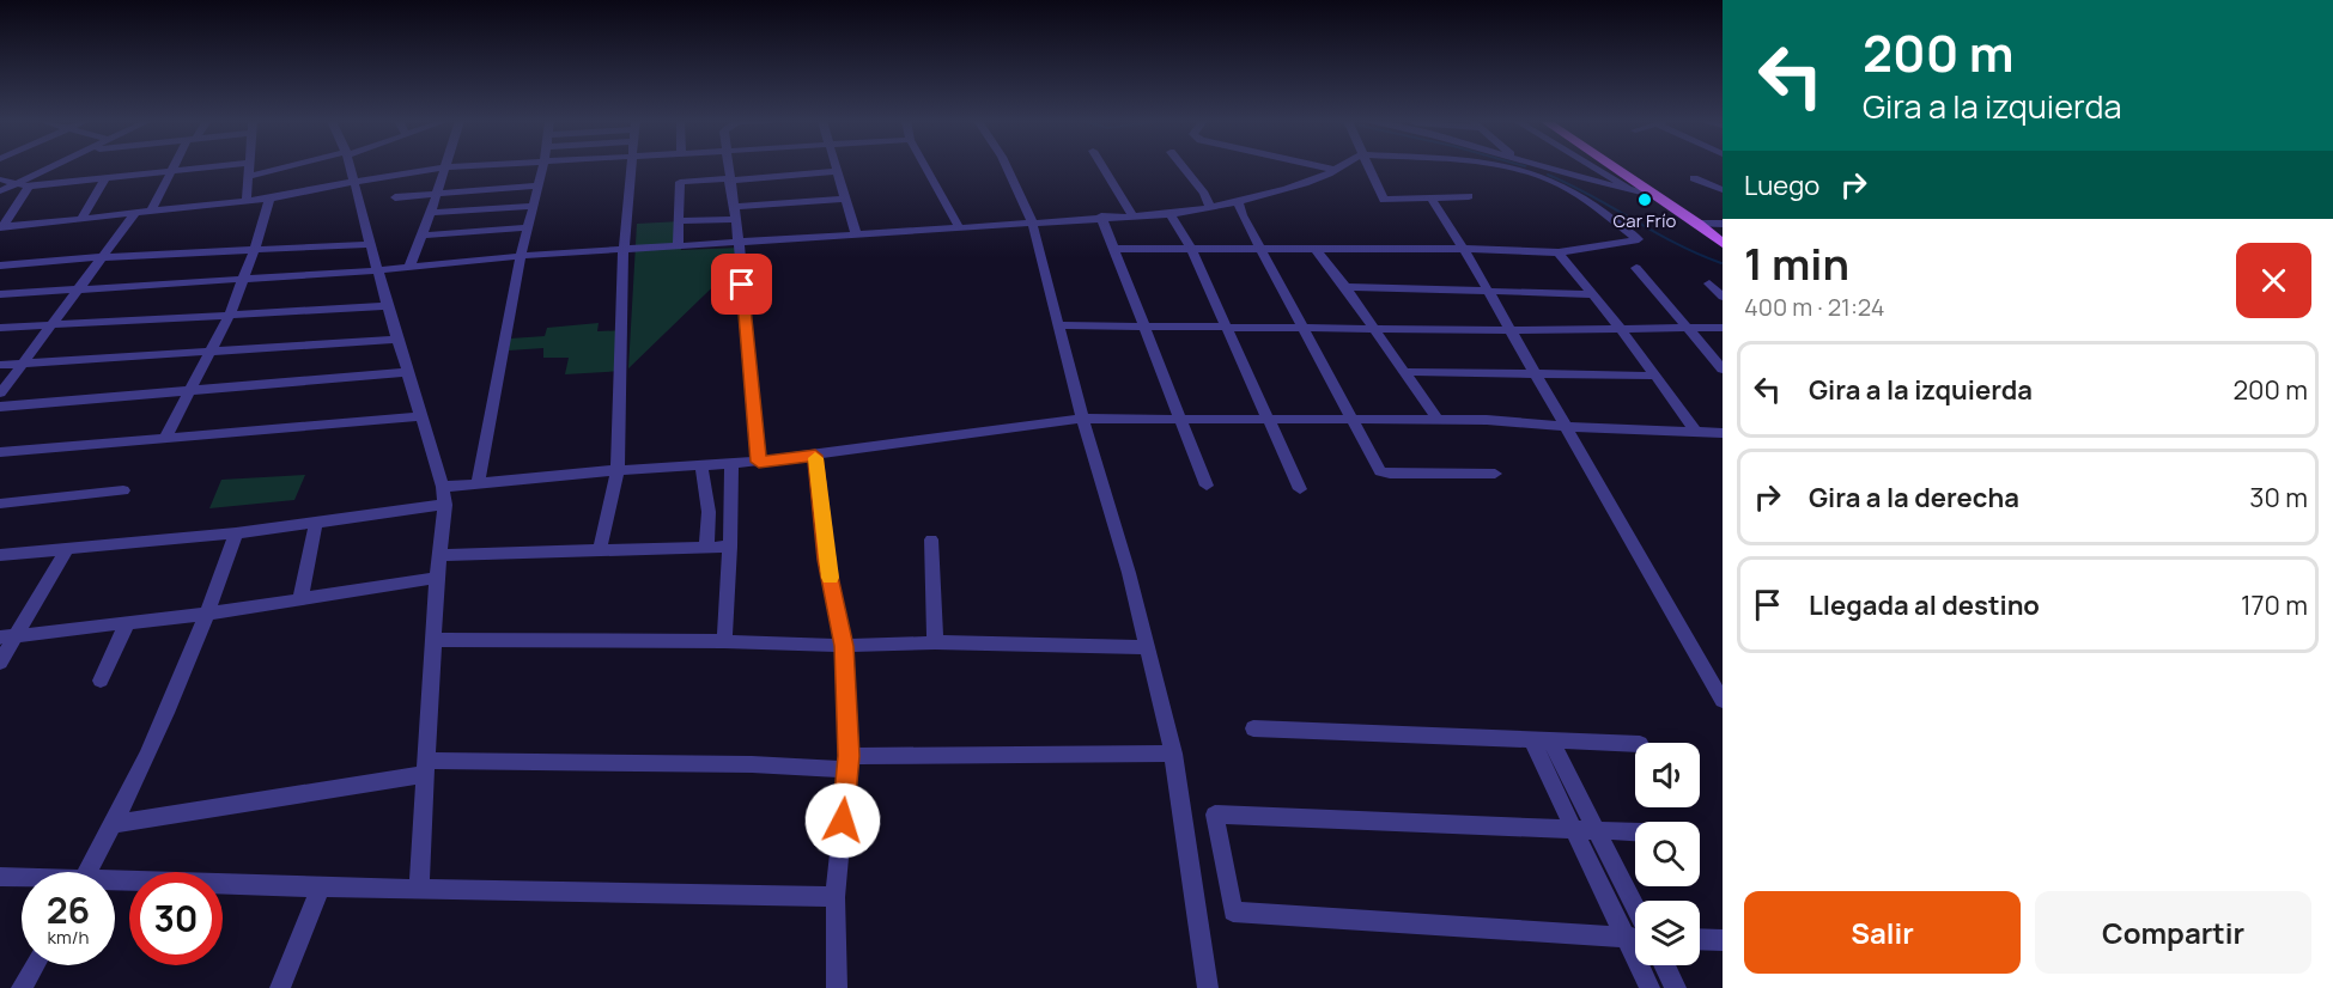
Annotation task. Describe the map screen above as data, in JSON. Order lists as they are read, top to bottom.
{
  "places": ["Car Frío"],
  "page": {
    "turn": ["200 m", "Gira a la izquierda"],
    "then": "Luego",
    "heading": ["1 min", "400 m · 21:24"],
    "list": [
      {
        "name": "Gira a la izquierda",
        "value": "200 m"
      },
      {
        "name": "Gira a la derecha",
        "value": "30 m"
      },
      {
        "name": "Llegada al destino",
        "value": "170 m"
      }
    ],
    "speed": "26 km/h",
    "limit": "30",
    "buttons": ["Salir", "Compartir"]
  }
}
